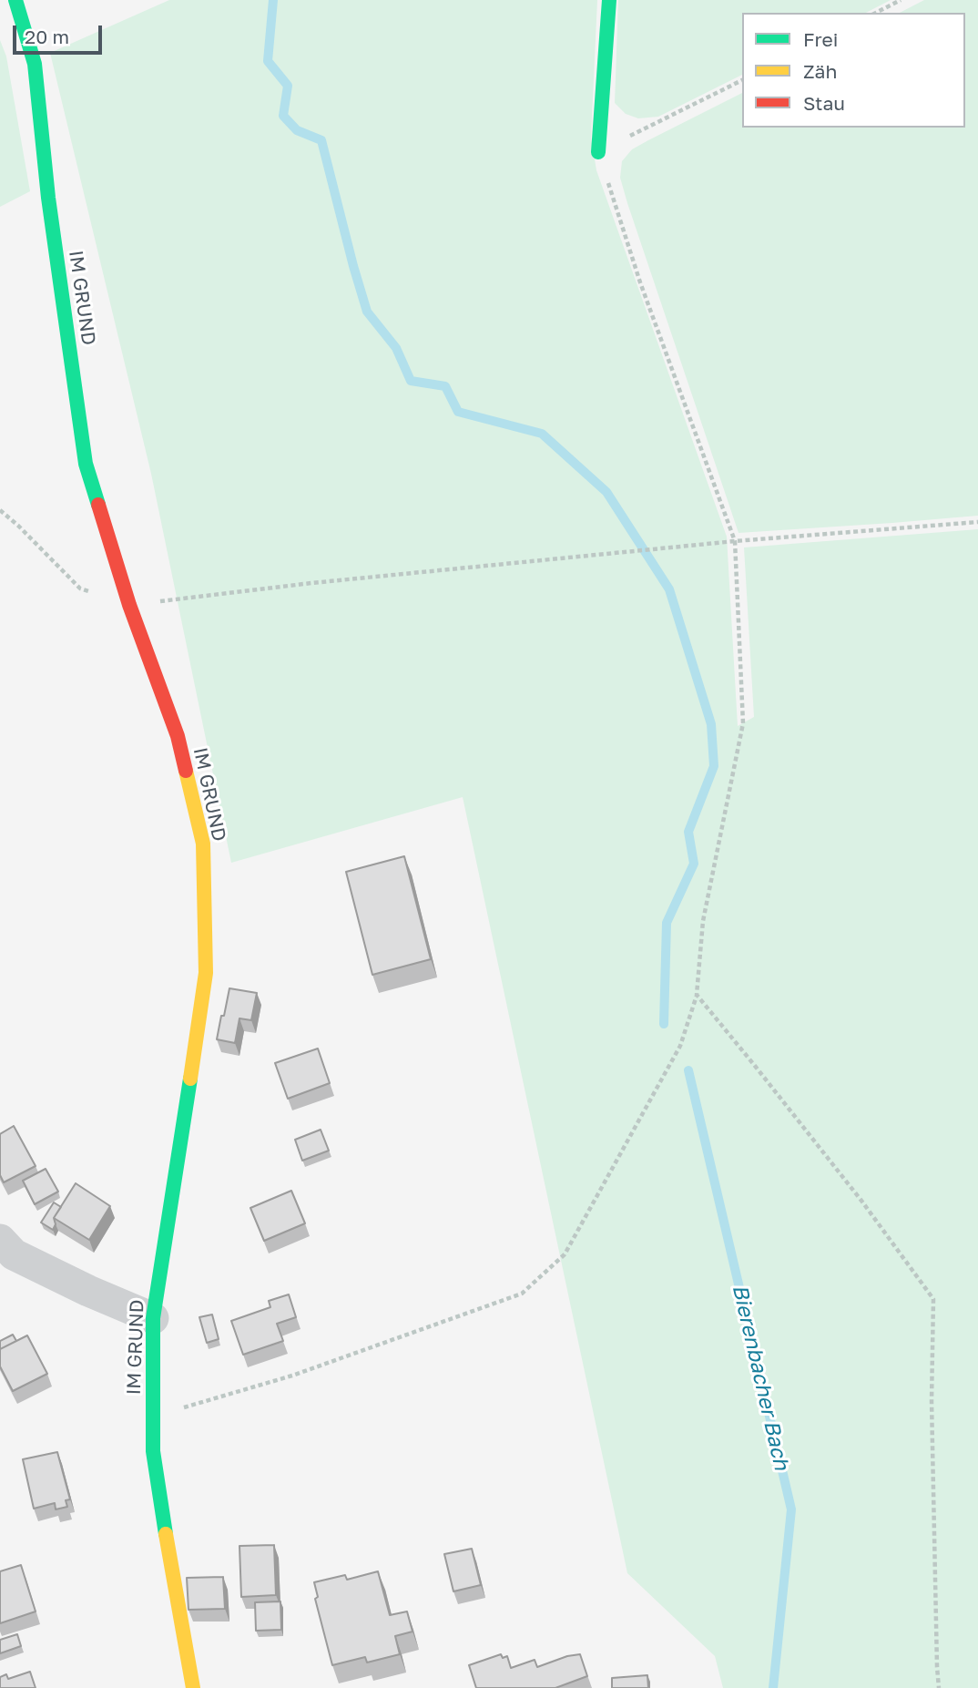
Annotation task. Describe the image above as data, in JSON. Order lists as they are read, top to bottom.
{
  "streets": {
    "street": ["IM GRUND"]
  },
  "water": ["Bierenbacher Bach"],
  "legend": ["Frei", "Zäh", "Stau"],
  "scale_bar": "20 m"
}
